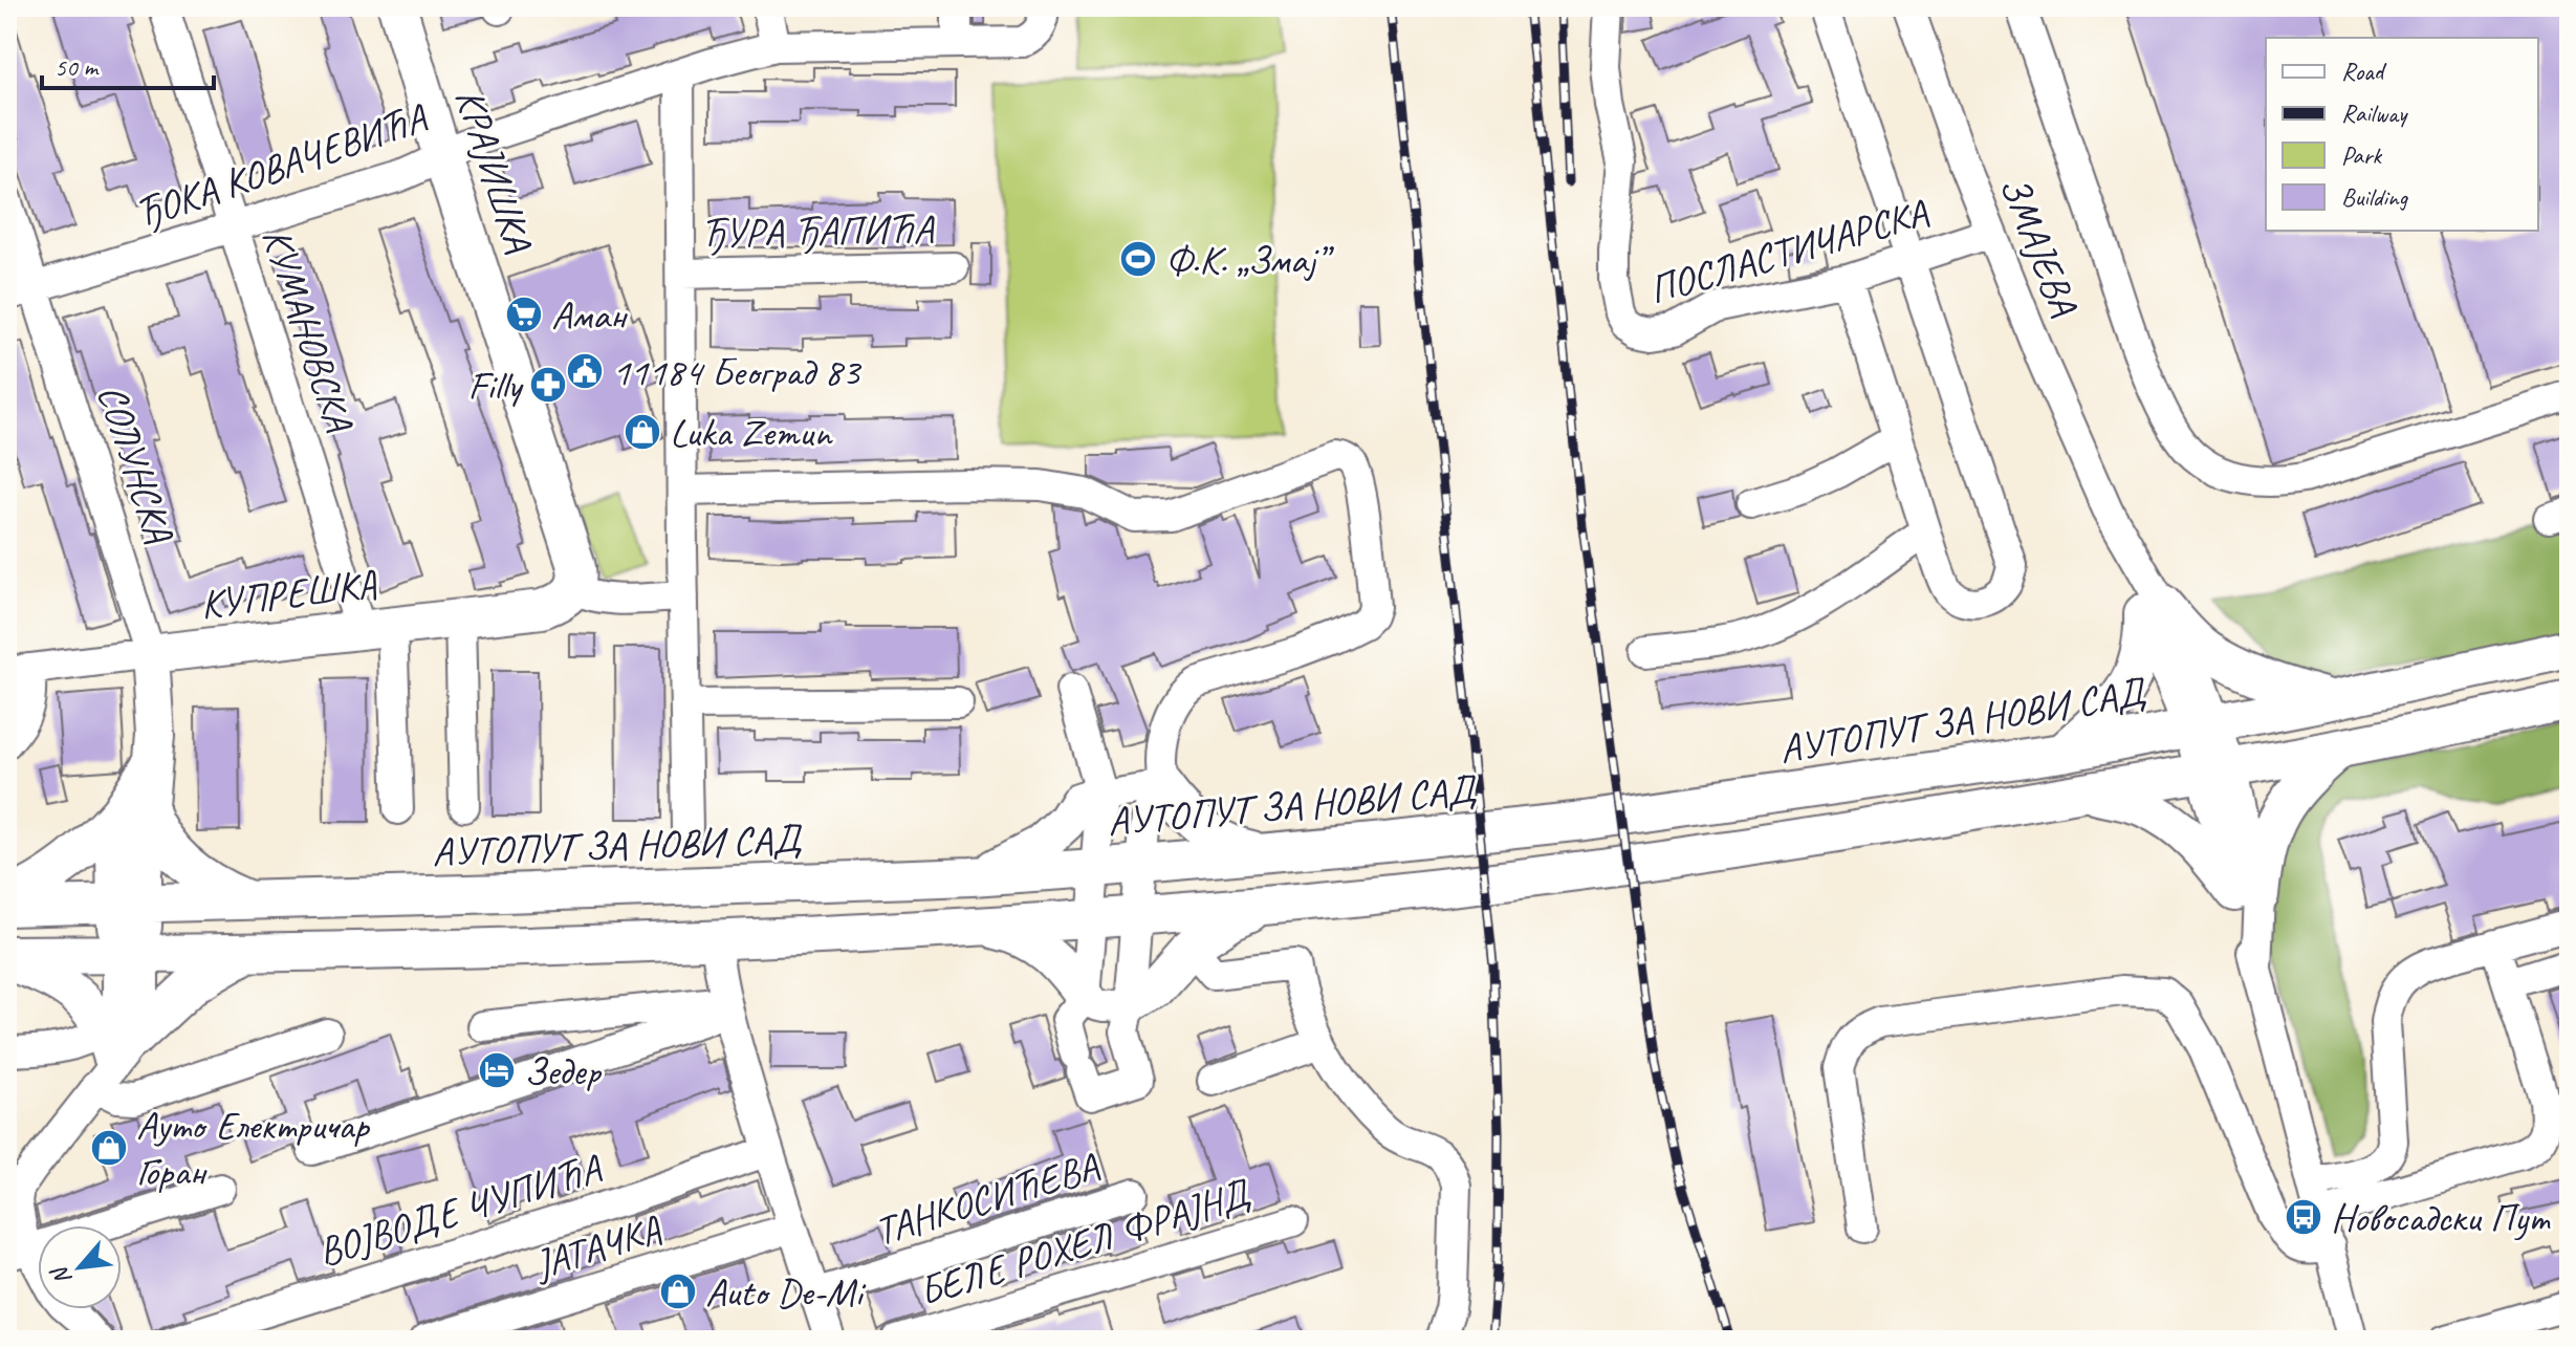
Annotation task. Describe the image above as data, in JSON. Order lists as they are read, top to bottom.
{
  "streets": {
    "main road": [
      "КРАЈИШКА",
      "СОЛУНСКА",
      "КУПРЕШКА",
      "АУТОПУТ ЗА НОВИ САД"
    ],
    "street": [
      "ЂОКА КОВАЧЕВИЋА",
      "ЂУРА ЂАПИЋА",
      "ЗМАЈЕВА",
      "ПОСЛАСТИЧАРСКА",
      "КУМАНОВСКА",
      "ТАНКОСИЋЕВА",
      "ВОЈВОДЕ ЧУПИЋА",
      "БЕЛЕ РОХЕЛ ФРАЈНД",
      "ЈАТАЧКА"
    ]
  },
  "crossings": [
    ["ЂОКА КОВАЧЕВИЋА", "КРАЈИШКА"],
    ["ЂОКА КОВАЧЕВИЋА", "КУМАНОВСКА"],
    ["ЂОКА КОВАЧЕВИЋА", "СОЛУНСКА"],
    ["КРАЈИШКА", "КУПРЕШКА"],
    ["ЗМАЈЕВА", "ПОСЛАСТИЧАРСКА"],
    ["ЗМАЈЕВА", "АУТОПУТ ЗА НОВИ САД"],
    ["КУМАНОВСКА", "КУПРЕШКА"],
    ["СОЛУНСКА", "КУПРЕШКА"],
    ["СОЛУНСКА", "АУТОПУТ ЗА НОВИ САД"]
  ],
  "places": {
    "sports": ["Ф.К. „Змај”"],
    "supermarket": ["Аман"],
    "public building": ["11184 Београд 83"],
    "pharmacy": ["Filly"],
    "shop": ["Luka Zemun", "Ауто Електричар Горан", "Auto De-Mi"],
    "hotel": ["Зедер"],
    "bus stop": ["Новосадски Пут"]
  },
  "legend": [
    "Road",
    "Railway",
    "Park",
    "Building"
  ],
  "scale_bar": "50 m",
  "north": "bottom left"
}
